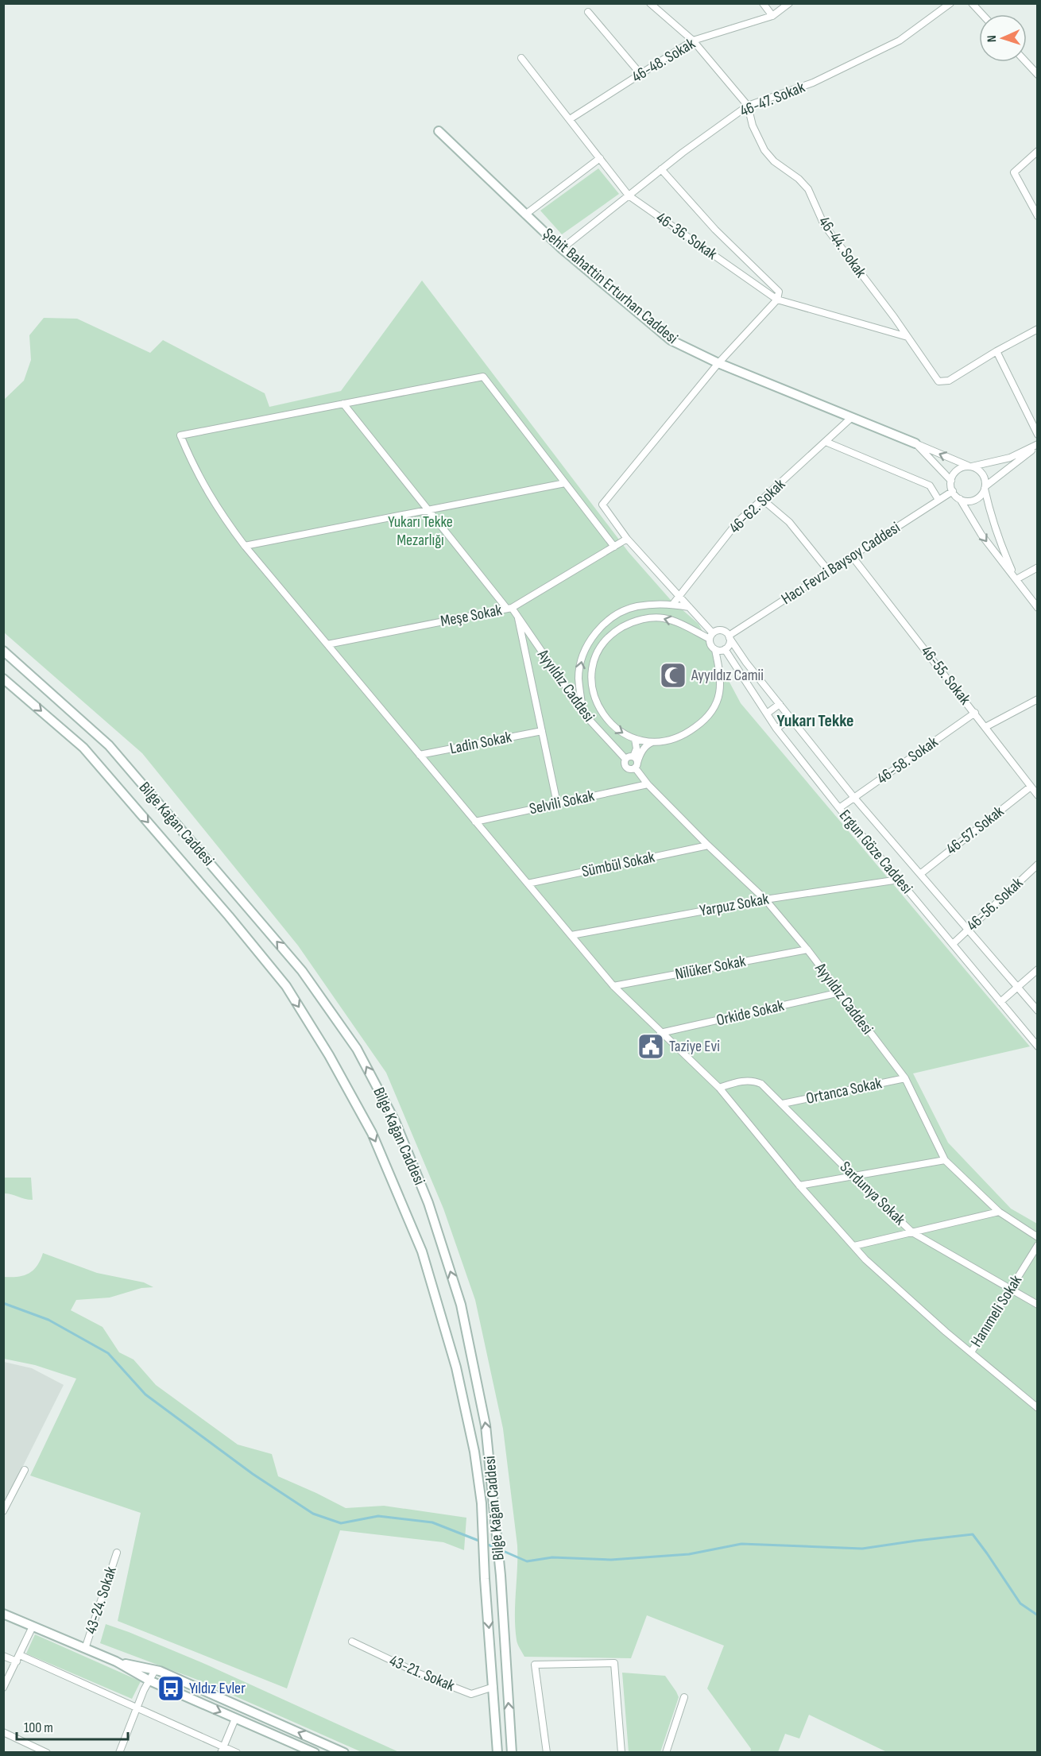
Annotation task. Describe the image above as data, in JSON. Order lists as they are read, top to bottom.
{
  "streets": {
    "main road": ["Şehit Bahattin Erturhan Caddesi", "Bilge Kağan Caddesi"],
    "street": [
      "46-48. Sokak",
      "46-47. Sokak",
      "46-36. Sokak",
      "46-44. Sokak",
      "46-62. Sokak",
      "Hacı Fevzi Baysoy Caddesi",
      "Meşe Sokak",
      "46-55. Sokak",
      "Ayyıldız Caddesi",
      "Ladin Sokak",
      "46-58. Sokak",
      "Selvili Sokak",
      "46-57. Sokak",
      "Ergun Göze Caddesi",
      "Sümbül Sokak",
      "46-56. Sokak",
      "Yarpuz Sokak",
      "Nilüker Sokak",
      "Orkide Sokak",
      "Ortanca Sokak",
      "Sardunya Sokak",
      "Hanımeli Sokak",
      "43-24. Sokak",
      "43-21. Sokak"
    ]
  },
  "crossings": [
    ["46-48. Sokak", "46-36. Sokak"],
    ["46-48. Sokak", "46-44. Sokak"],
    ["46-47. Sokak", "46-36. Sokak"],
    ["46-47. Sokak", "46-44. Sokak"],
    ["46-47. Sokak", "Şehit Bahattin Erturhan Caddesi"],
    ["46-36. Sokak", "46-44. Sokak"],
    ["Şehit Bahattin Erturhan Caddesi", "46-62. Sokak"],
    ["Şehit Bahattin Erturhan Caddesi", "Hacı Fevzi Baysoy Caddesi"],
    ["Hacı Fevzi Baysoy Caddesi", "46-55. Sokak"],
    ["Hacı Fevzi Baysoy Caddesi", "Ergun Göze Caddesi"],
    ["Meşe Sokak", "Ayyıldız Caddesi"],
    ["46-55. Sokak", "46-58. Sokak"],
    ["46-55. Sokak", "46-57. Sokak"],
    ["Ayyıldız Caddesi", "Selvili Sokak"],
    ["Ayyıldız Caddesi", "Sümbül Sokak"],
    ["Ayyıldız Caddesi", "Yarpuz Sokak"],
    ["Ayyıldız Caddesi", "Nilüker Sokak"],
    ["Ayyıldız Caddesi", "Orkide Sokak"],
    ["Ayyıldız Caddesi", "Ortanca Sokak"],
    ["46-58. Sokak", "Ergun Göze Caddesi"],
    ["Bilge Kağan Caddesi", "43-21. Sokak"],
    ["46-57. Sokak", "Ergun Göze Caddesi"],
    ["Ergun Göze Caddesi", "46-56. Sokak"],
    ["Ergun Göze Caddesi", "Yarpuz Sokak"],
    ["Ortanca Sokak", "Sardunya Sokak"],
    ["Sardunya Sokak", "Hanımeli Sokak"]
  ],
  "districts": ["Yukarı Tekke"],
  "parks": ["Yukarı Tekke Mezarlığı"],
  "places": {
    "mosque": ["Ayyıldız Camii"],
    "public building": ["Taziye Evi"],
    "bus stop": ["Yıldız Evler"]
  },
  "scale_bar": "100 m",
  "north": "left"
}
